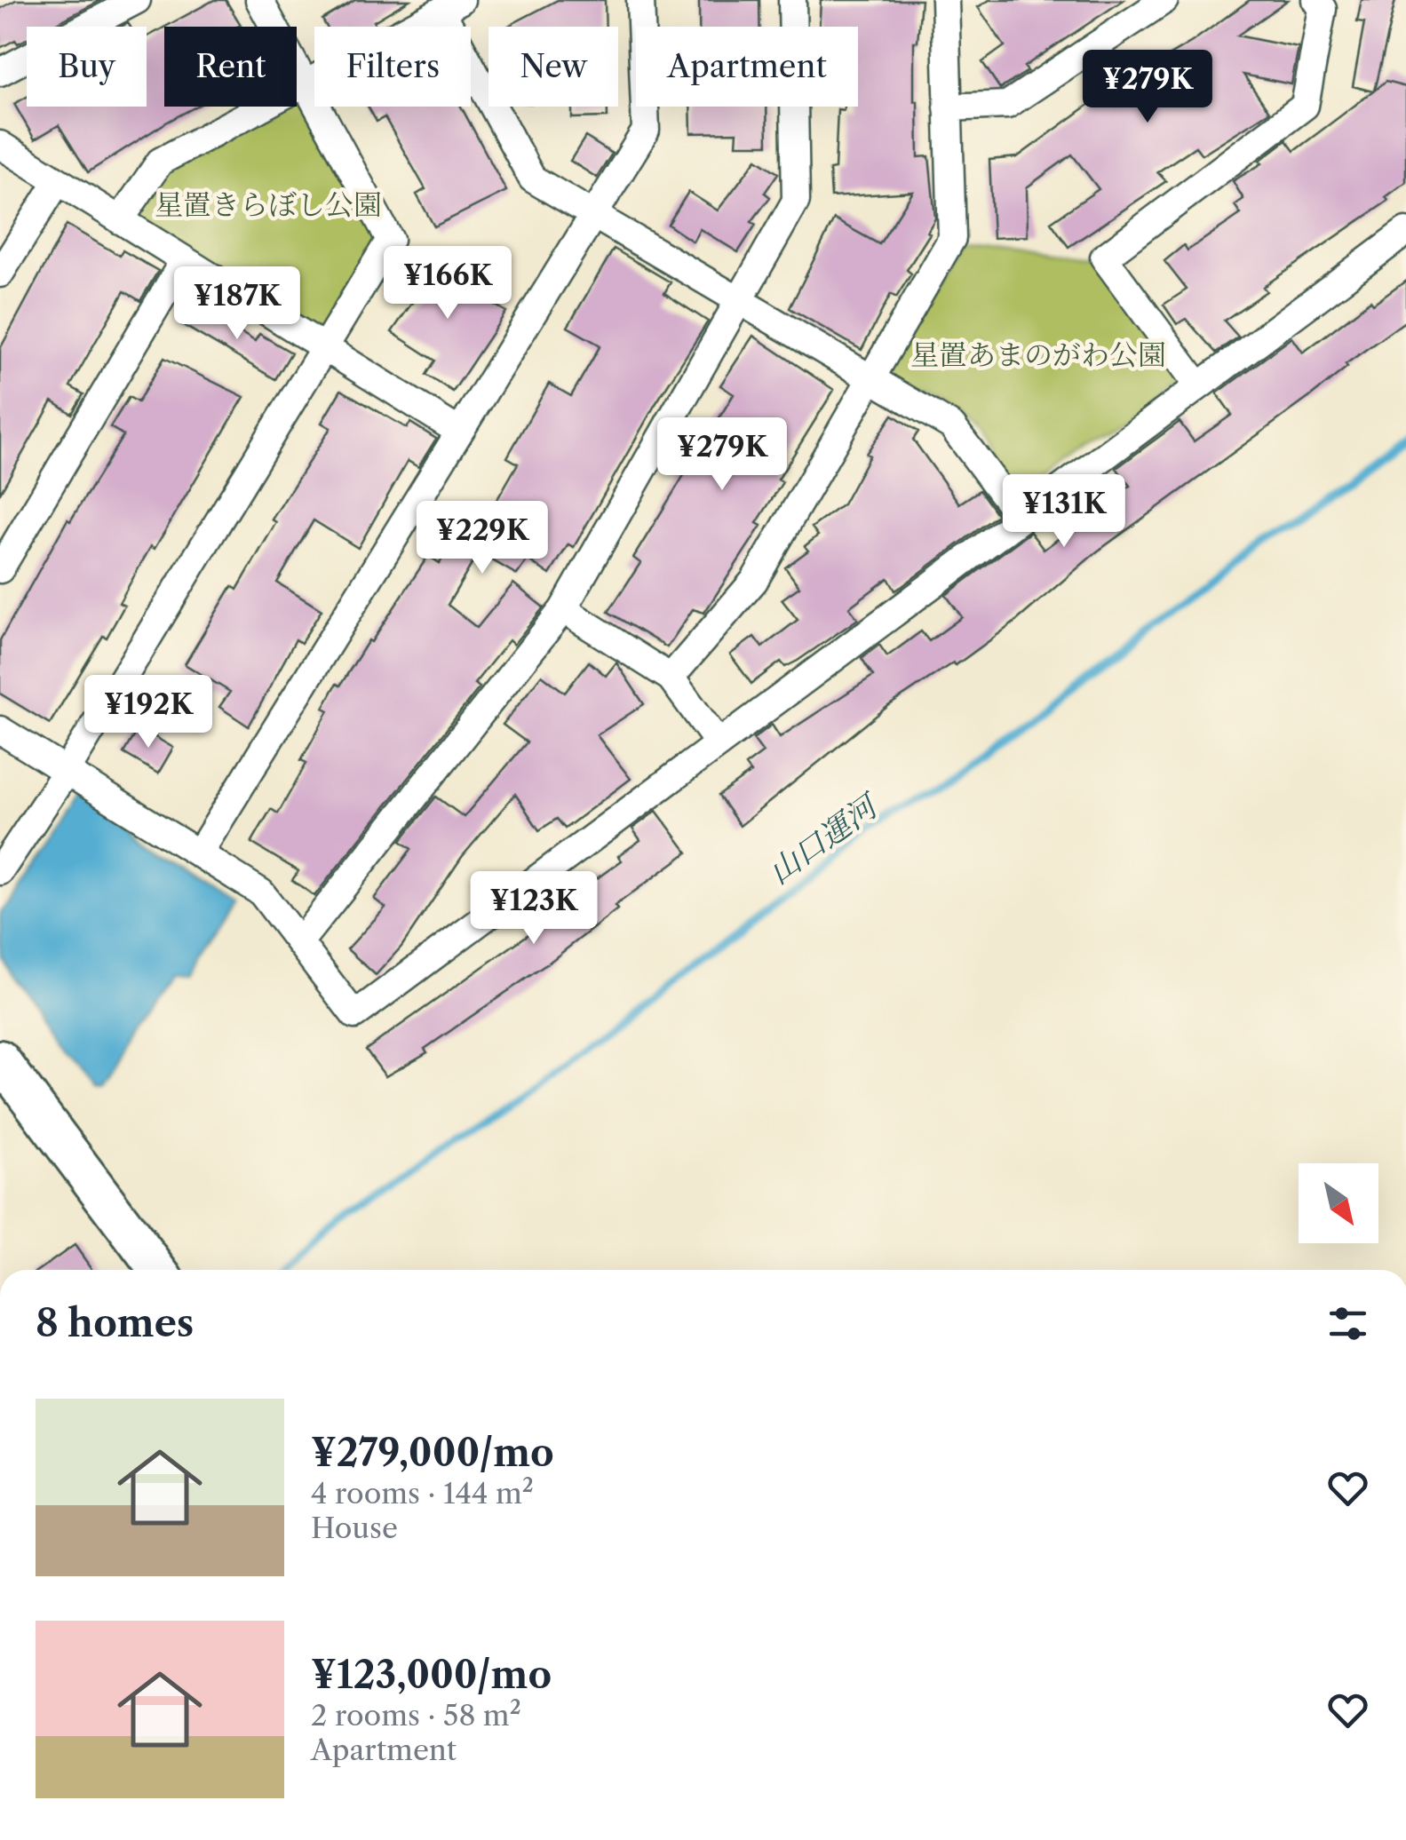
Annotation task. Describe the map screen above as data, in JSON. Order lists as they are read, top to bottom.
{
  "water": ["山口運河"],
  "parks": ["星置きらぼし公園", "星置あまのがわ公園"],
  "north": "bottom right",
  "page": {
    "chip": [
      "Buy",
      "Rent",
      "Filters",
      "New",
      "Apartment"
    ],
    "price": [
      "¥279K",
      "¥166K",
      "¥187K",
      "¥279K",
      "¥131K",
      "¥229K",
      "¥192K",
      "¥123K"
    ],
    "heading": "8 homes",
    "list": [
      {
        "name": "¥279,000/mo",
        "note": "4 rooms · 144 m² · House"
      },
      {
        "name": "¥123,000/mo",
        "note": "2 rooms · 58 m² · Apartment"
      }
    ]
  }
}
